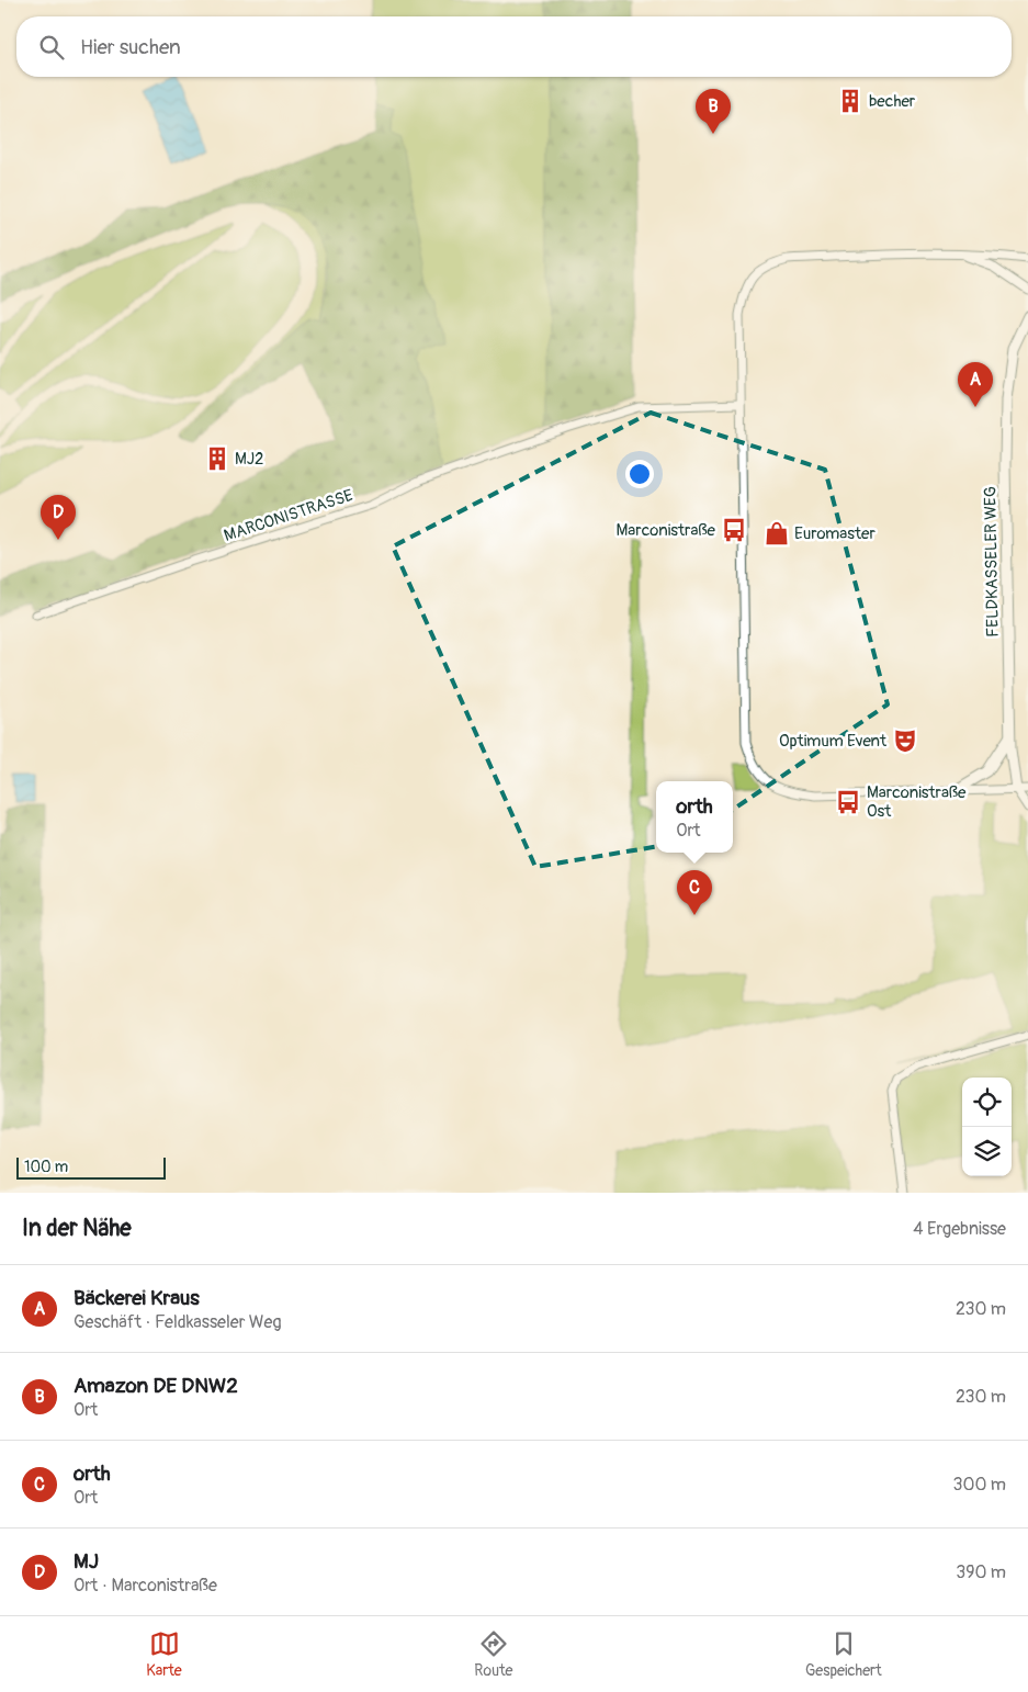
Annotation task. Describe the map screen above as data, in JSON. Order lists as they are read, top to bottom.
{
  "streets": {
    "street": ["MARCONISTRASSE", "FELDKASSELER WEG"]
  },
  "places": {
    "building": ["becher", "MJ2"],
    "bus stop": ["Marconistraße", "Marconistraße Ost"],
    "shop": ["Euromaster"],
    "theatre": ["Optimum Event"]
  },
  "scale_bar": "100 m",
  "page": {
    "search": "Hier suchen",
    "pins": [
      "B",
      "A",
      "D",
      "C"
    ],
    "popup": ["orth", "Ort"],
    "scale": "100 m",
    "heading": ["In der Nähe", "4 Ergebnisse"],
    "list": [
      {
        "mark": "A",
        "name": "Bäckerei Kraus",
        "note": "Geschäft · Feldkasseler Weg",
        "value": "230 m"
      },
      {
        "mark": "B",
        "name": "Amazon DE DNW2",
        "note": "Ort",
        "value": "230 m"
      },
      {
        "mark": "C",
        "name": "orth",
        "note": "Ort",
        "value": "300 m"
      },
      {
        "mark": "D",
        "name": "MJ",
        "note": "Ort · Marconistraße",
        "value": "390 m"
      }
    ],
    "nav": ["Karte", "Route", "Gespeichert"]
  }
}
